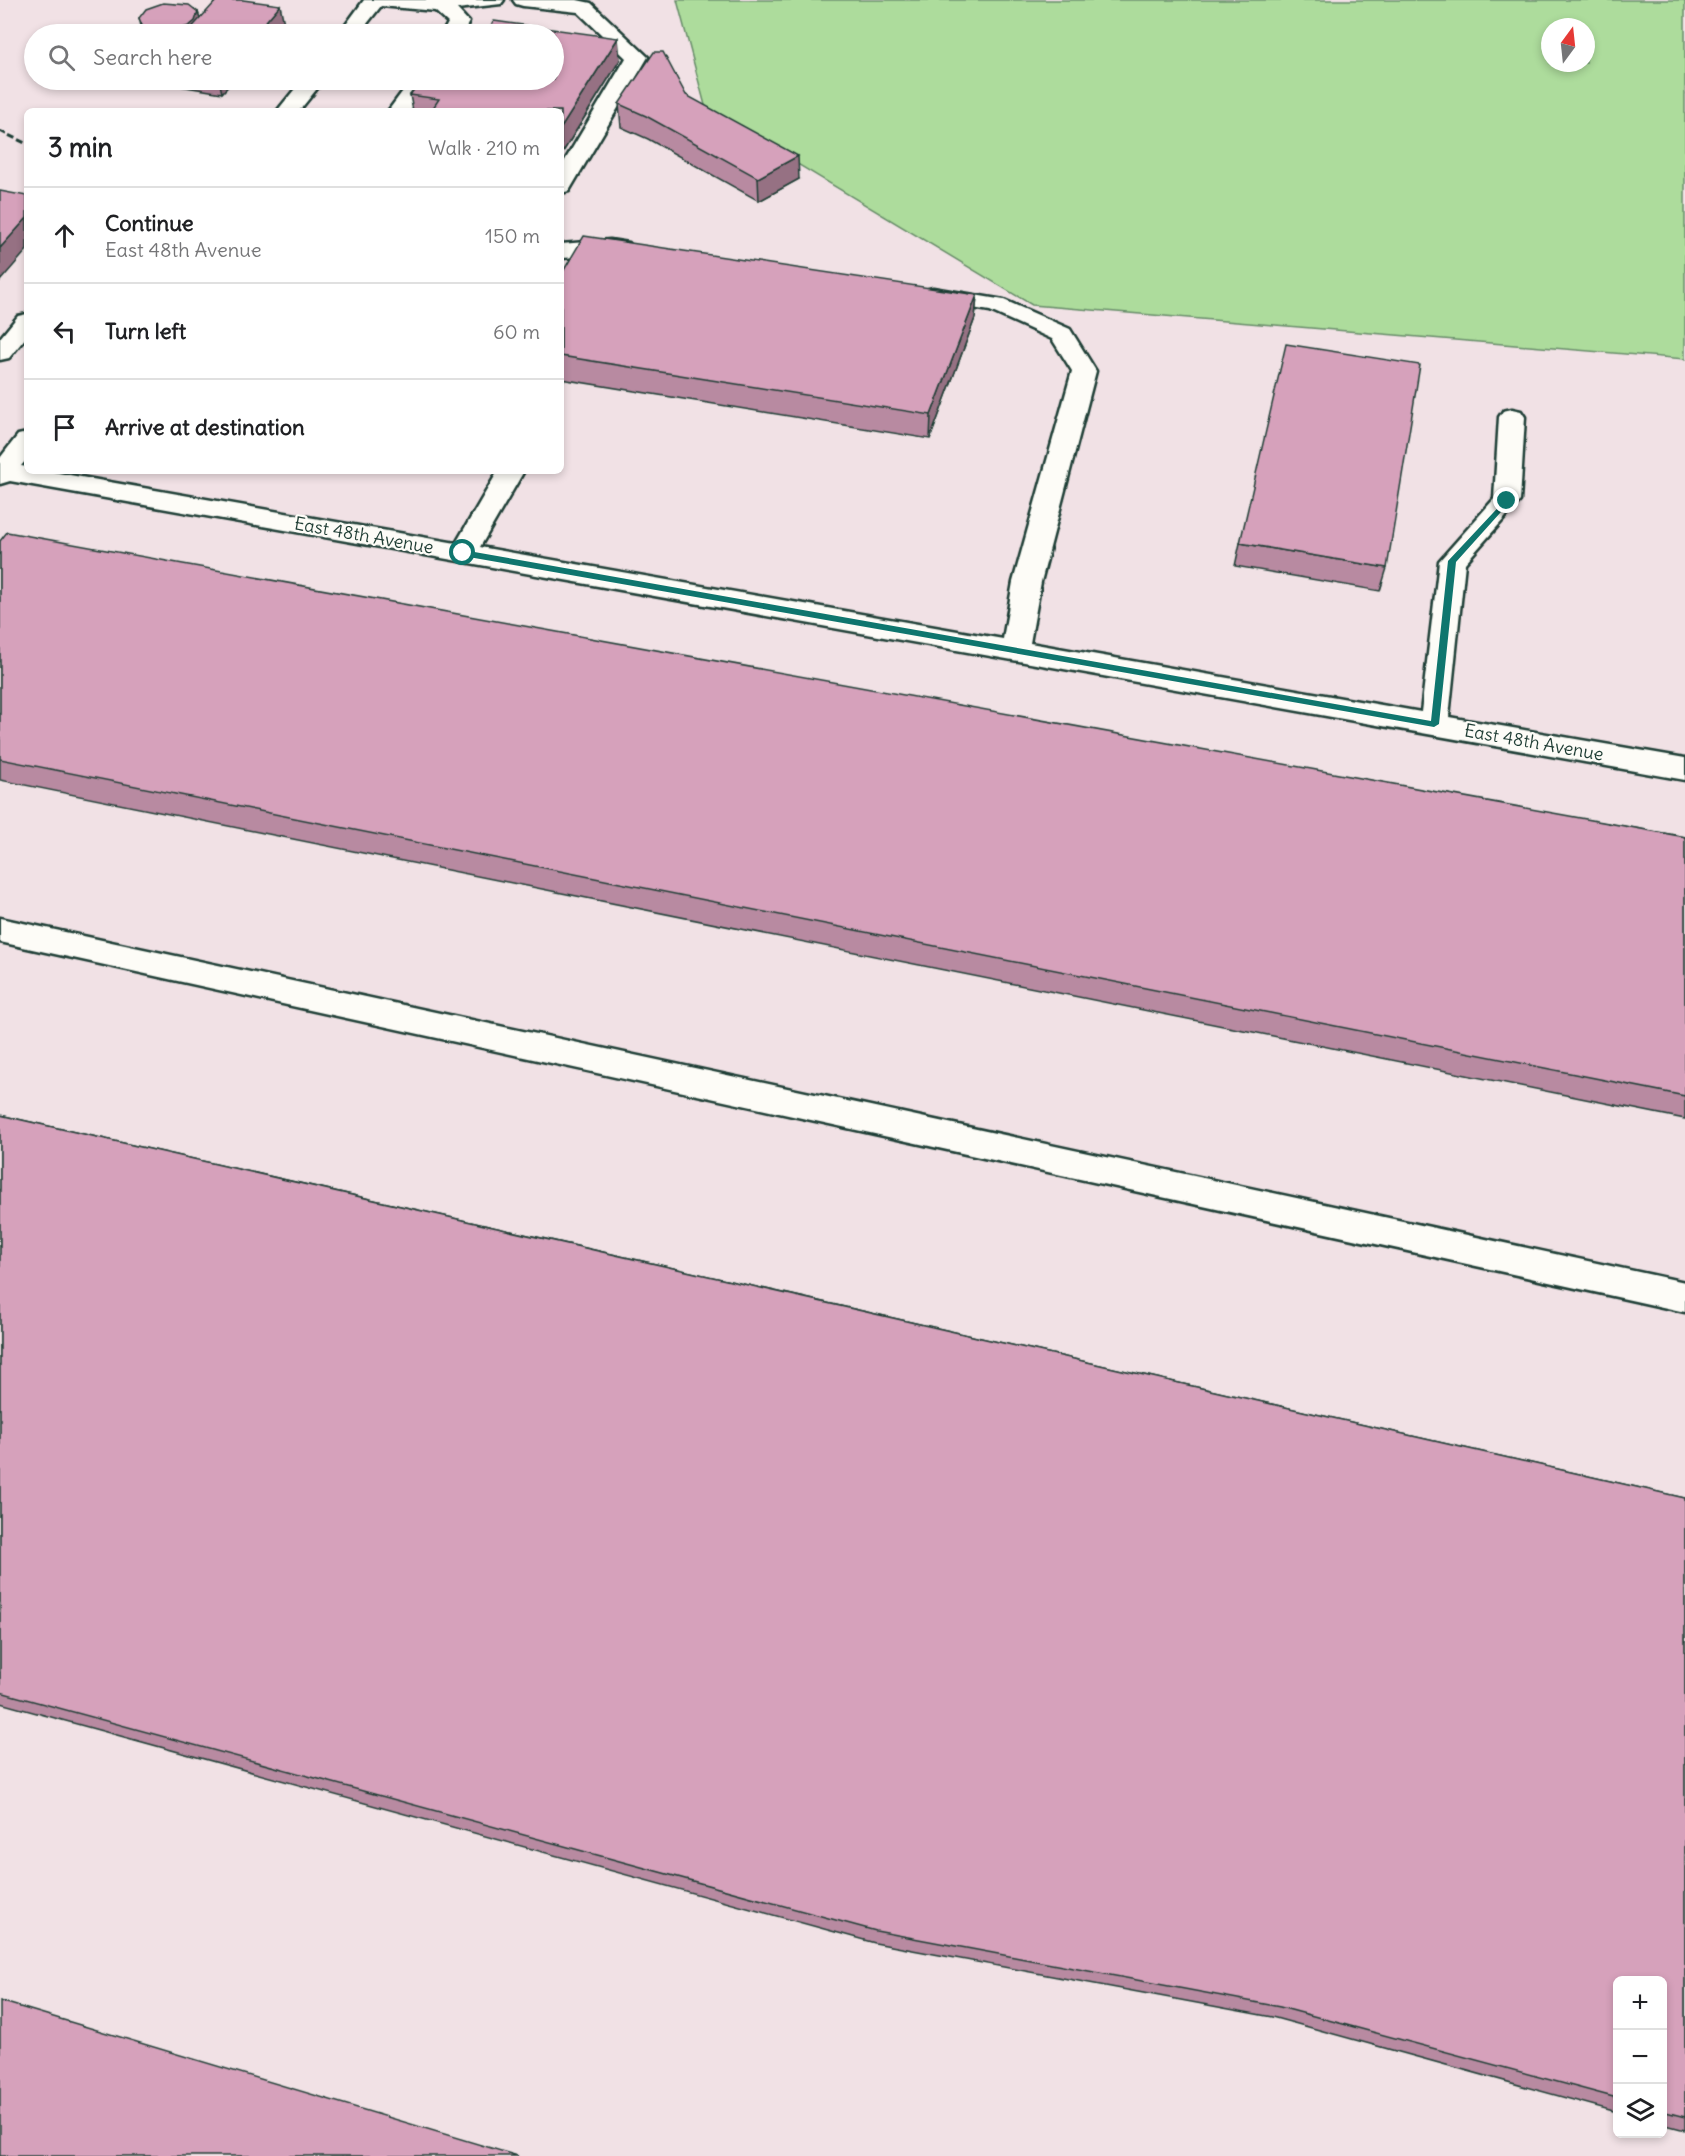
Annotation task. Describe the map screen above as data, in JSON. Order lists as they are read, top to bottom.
{
  "streets": {
    "street": ["East 48th Avenue"]
  },
  "north": "top",
  "page": {
    "search": "Search here",
    "heading": ["3 min", "Walk · 210 m"],
    "list": [
      ["Continue", "East 48th Avenue", "150 m"],
      ["Turn left", "60 m"],
      "Arrive at destination"
    ],
    "map_buttons": ["+", "−"]
  }
}
